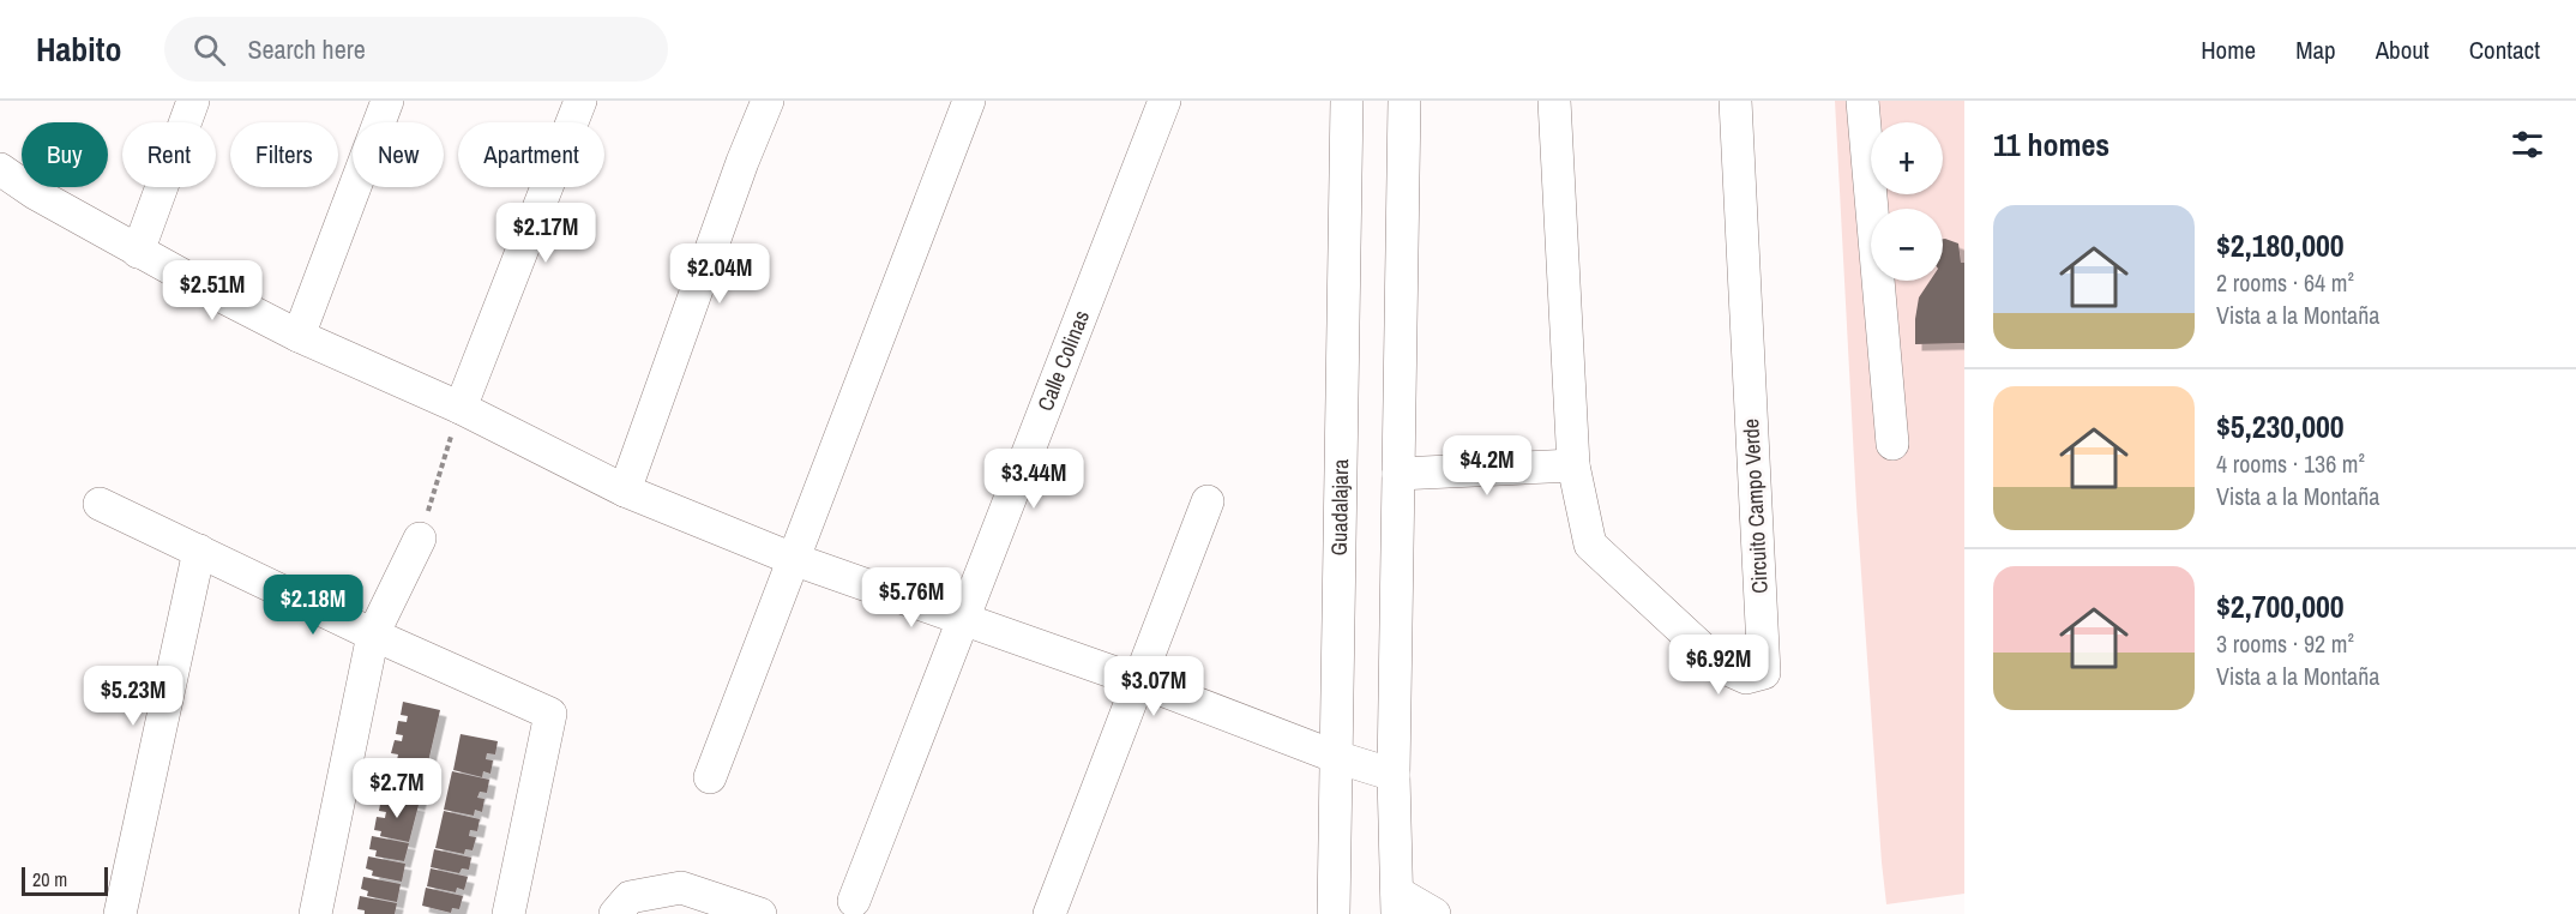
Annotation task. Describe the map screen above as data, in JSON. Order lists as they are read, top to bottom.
{
  "streets": {
    "street": ["Calle Colinas", "Circuito Campo Verde", "Guadalajara"]
  },
  "scale_bar": "20 m",
  "page": {
    "header": "Habito",
    "search": "Search here",
    "nav": [
      "Home",
      "Map",
      "About",
      "Contact"
    ],
    "heading": "11 homes",
    "map_buttons": ["+", "−"],
    "chip": [
      "Buy",
      "Rent",
      "Filters",
      "New",
      "Apartment"
    ],
    "list": [
      {
        "name": "$2,180,000",
        "note": "2 rooms · 64 m² · Vista a la Montaña"
      },
      {
        "name": "$5,230,000",
        "note": "4 rooms · 136 m² · Vista a la Montaña"
      },
      {
        "name": "$2,700,000",
        "note": "3 rooms · 92 m² · Vista a la Montaña"
      }
    ],
    "price": [
      "$2.17M",
      "$2.04M",
      "$2.51M",
      "$4.2M",
      "$3.44M",
      "$5.76M",
      "$2.18M",
      "$6.92M",
      "$3.07M",
      "$5.23M",
      "$2.7M"
    ],
    "scale": "20 m"
  }
}
